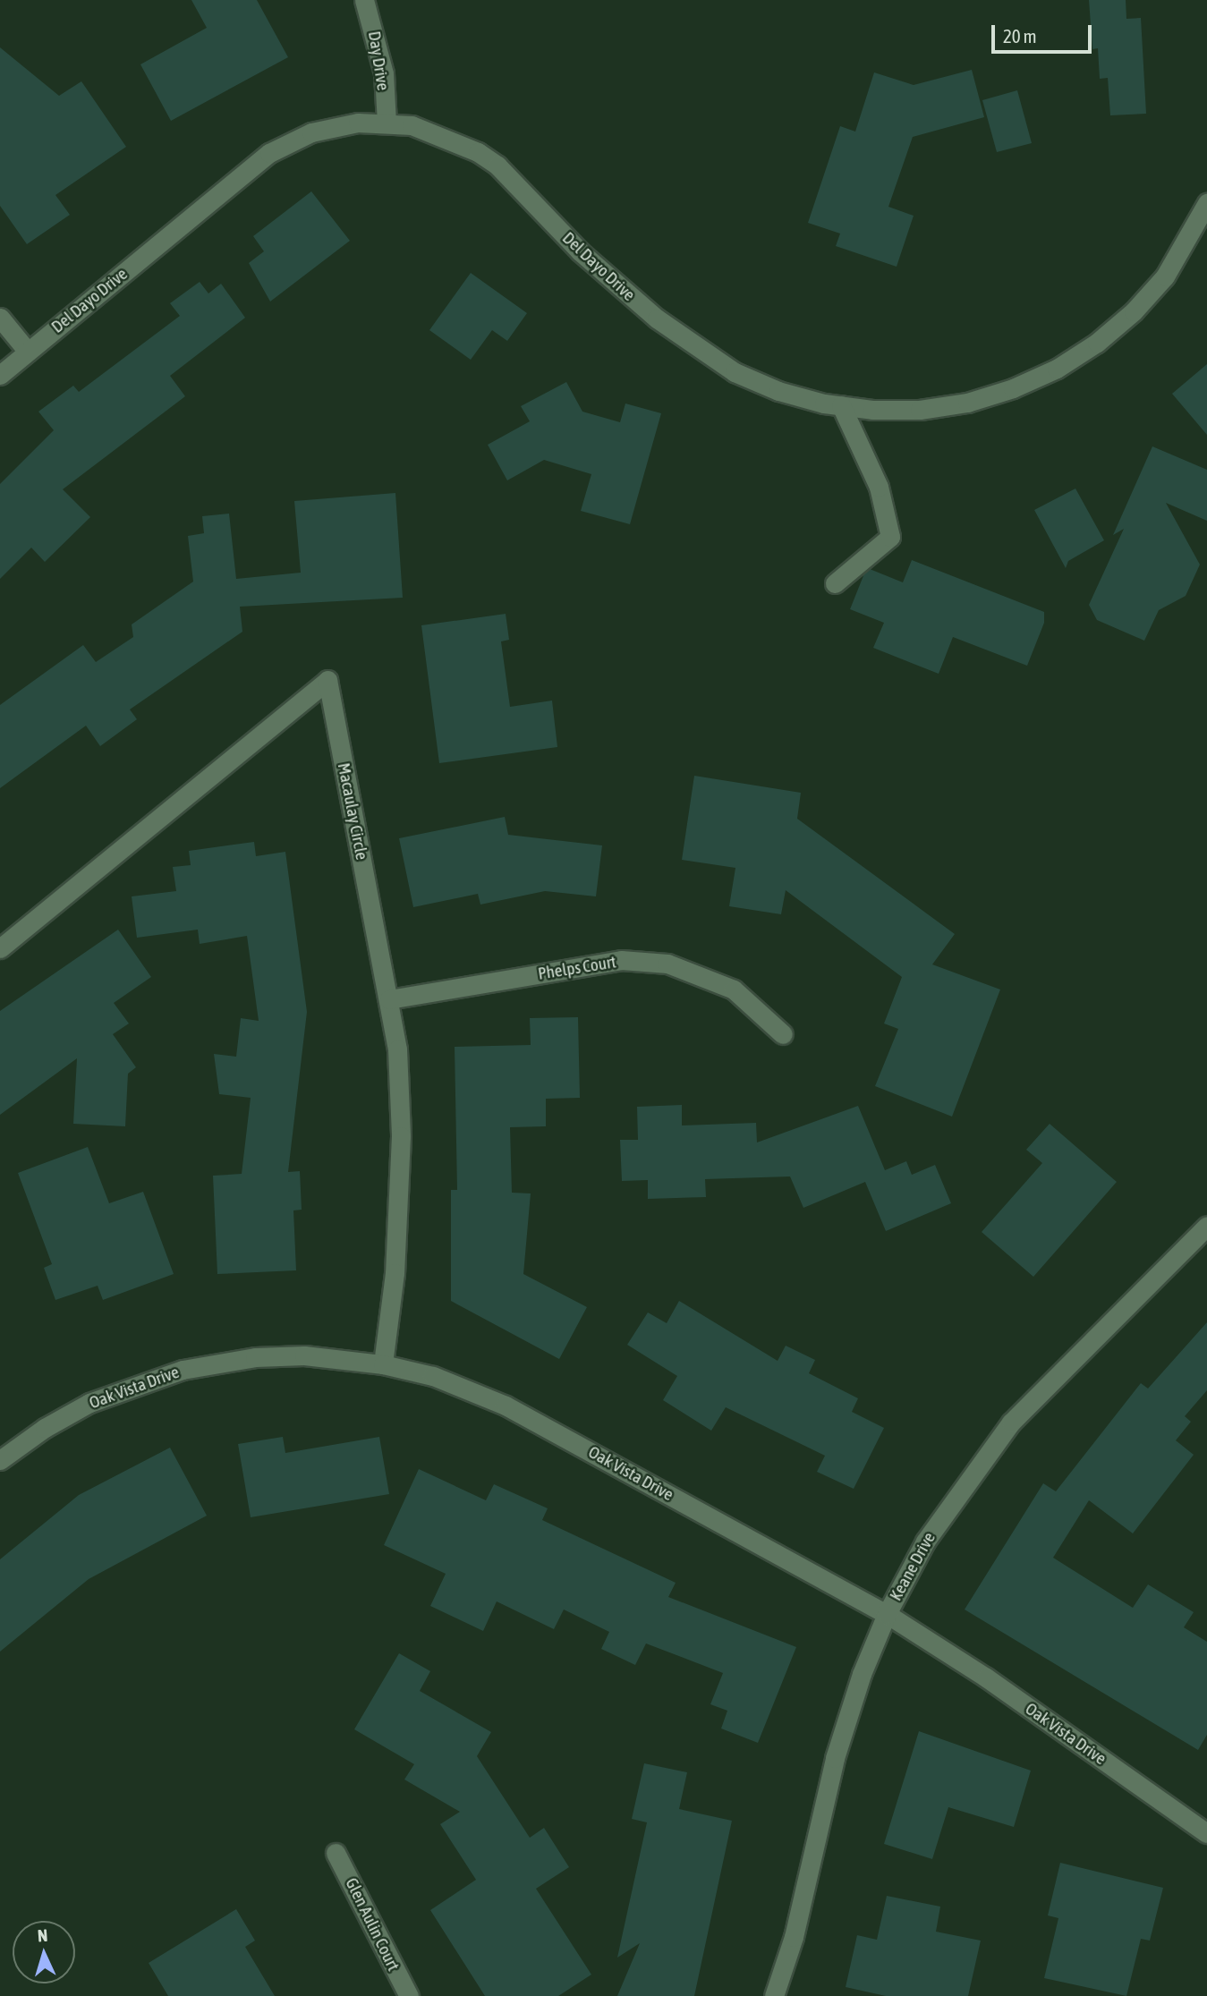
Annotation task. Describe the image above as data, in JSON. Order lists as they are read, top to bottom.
{
  "streets": {
    "street": [
      "Day Drive",
      "Del Dayo Drive",
      "Macaulay Circle",
      "Phelps Court",
      "Oak Vista Drive",
      "Keane Drive",
      "Glen Aulin Court"
    ]
  },
  "crossings": [
    ["Day Drive", "Del Dayo Drive"],
    ["Macaulay Circle", "Phelps Court"],
    ["Macaulay Circle", "Oak Vista Drive"],
    ["Oak Vista Drive", "Keane Drive"]
  ],
  "scale_bar": "20 m",
  "north": "top"
}
